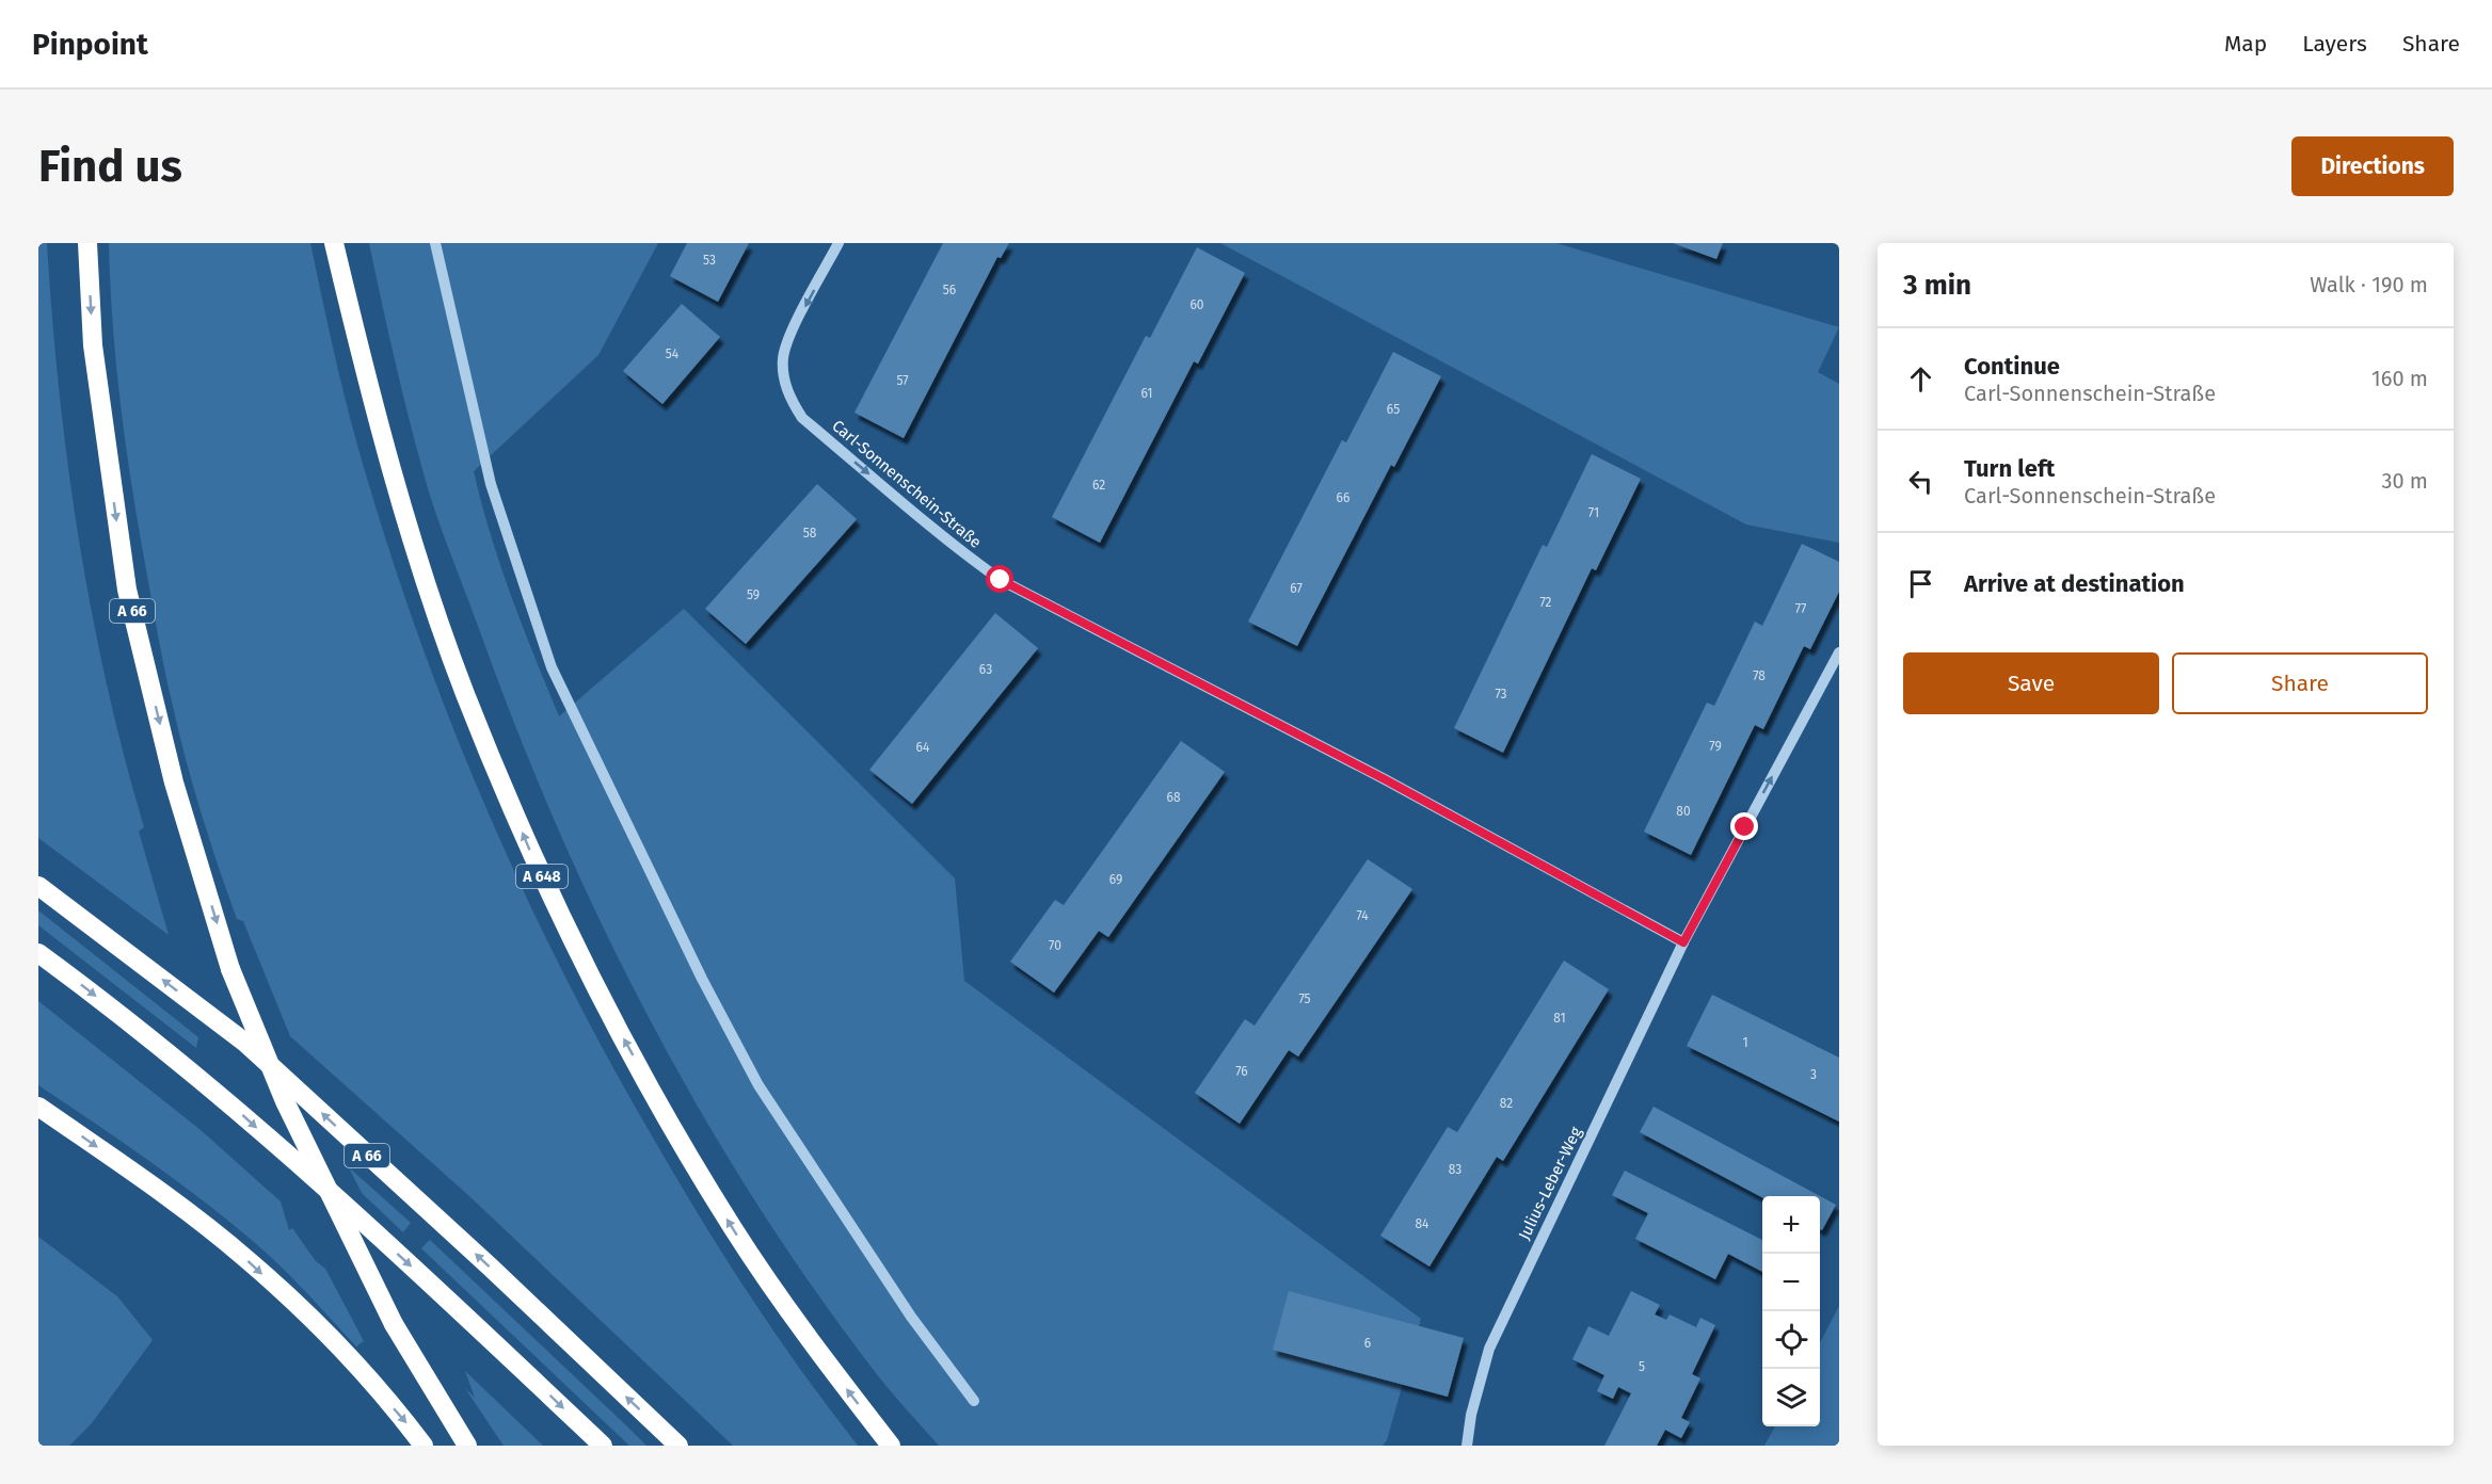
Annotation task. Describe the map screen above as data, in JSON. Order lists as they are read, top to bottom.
{
  "streets": {
    "highway": ["A 66", "A 648"],
    "street": ["Carl-Sonnenschein-Straße", "Julius-Leber-Weg"]
  },
  "crossings": [
    ["Carl-Sonnenschein-Straße", "Julius-Leber-Weg"]
  ],
  "one_way": ["Carl-Sonnenschein-Straße"],
  "house_numbers": [
    "53",
    "56",
    "60",
    "54",
    "57",
    "61",
    "65",
    "62",
    "66",
    "71",
    "58",
    "67",
    "59",
    "72",
    "77",
    "63",
    "78",
    "73",
    "79",
    "64",
    "68",
    "80",
    "69",
    "74",
    "70",
    "75",
    "81",
    "1",
    "76",
    "3",
    "82",
    "83",
    "84",
    "6",
    "5"
  ],
  "page": {
    "header": "Pinpoint",
    "nav": ["Map", "Layers", "Share"],
    "buttons": [
      "Directions",
      ["Save", "Share"]
    ],
    "title": "Find us",
    "heading": ["3 min", "Walk · 190 m"],
    "list": [
      ["Continue", "Carl-Sonnenschein-Straße", "160 m"],
      ["Turn left", "Carl-Sonnenschein-Straße", "30 m"],
      "Arrive at destination"
    ],
    "map_buttons": ["+", "−"]
  }
}
